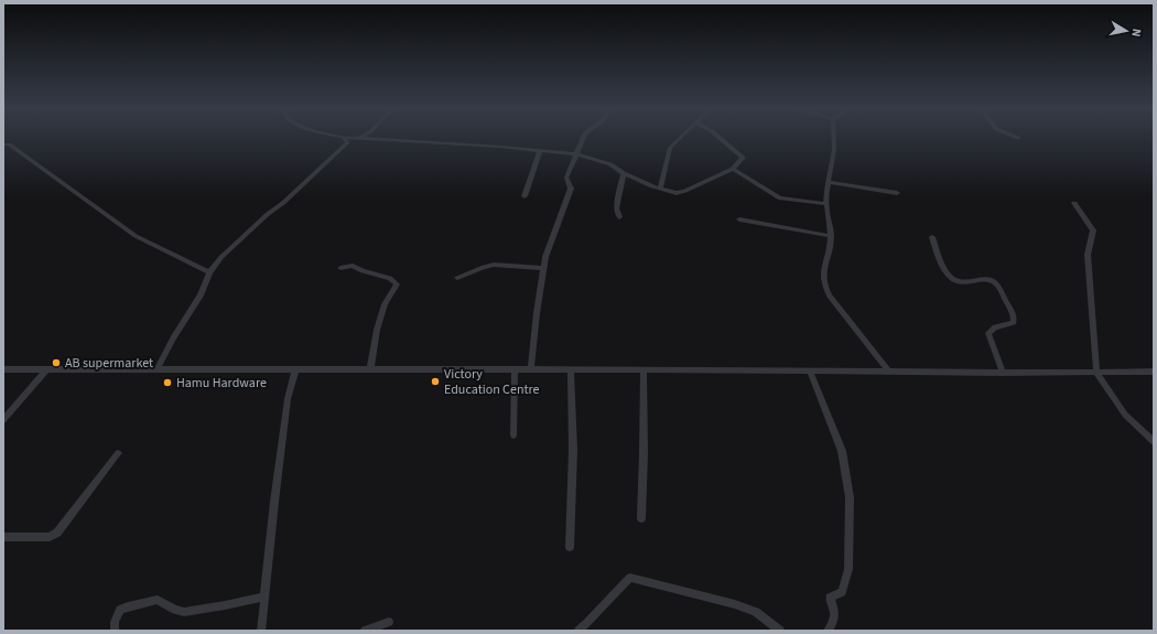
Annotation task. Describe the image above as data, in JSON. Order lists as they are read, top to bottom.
{
  "places": ["AB supermarket", "Victory Education Centre", "Hamu Hardware"],
  "north": "right"
}
